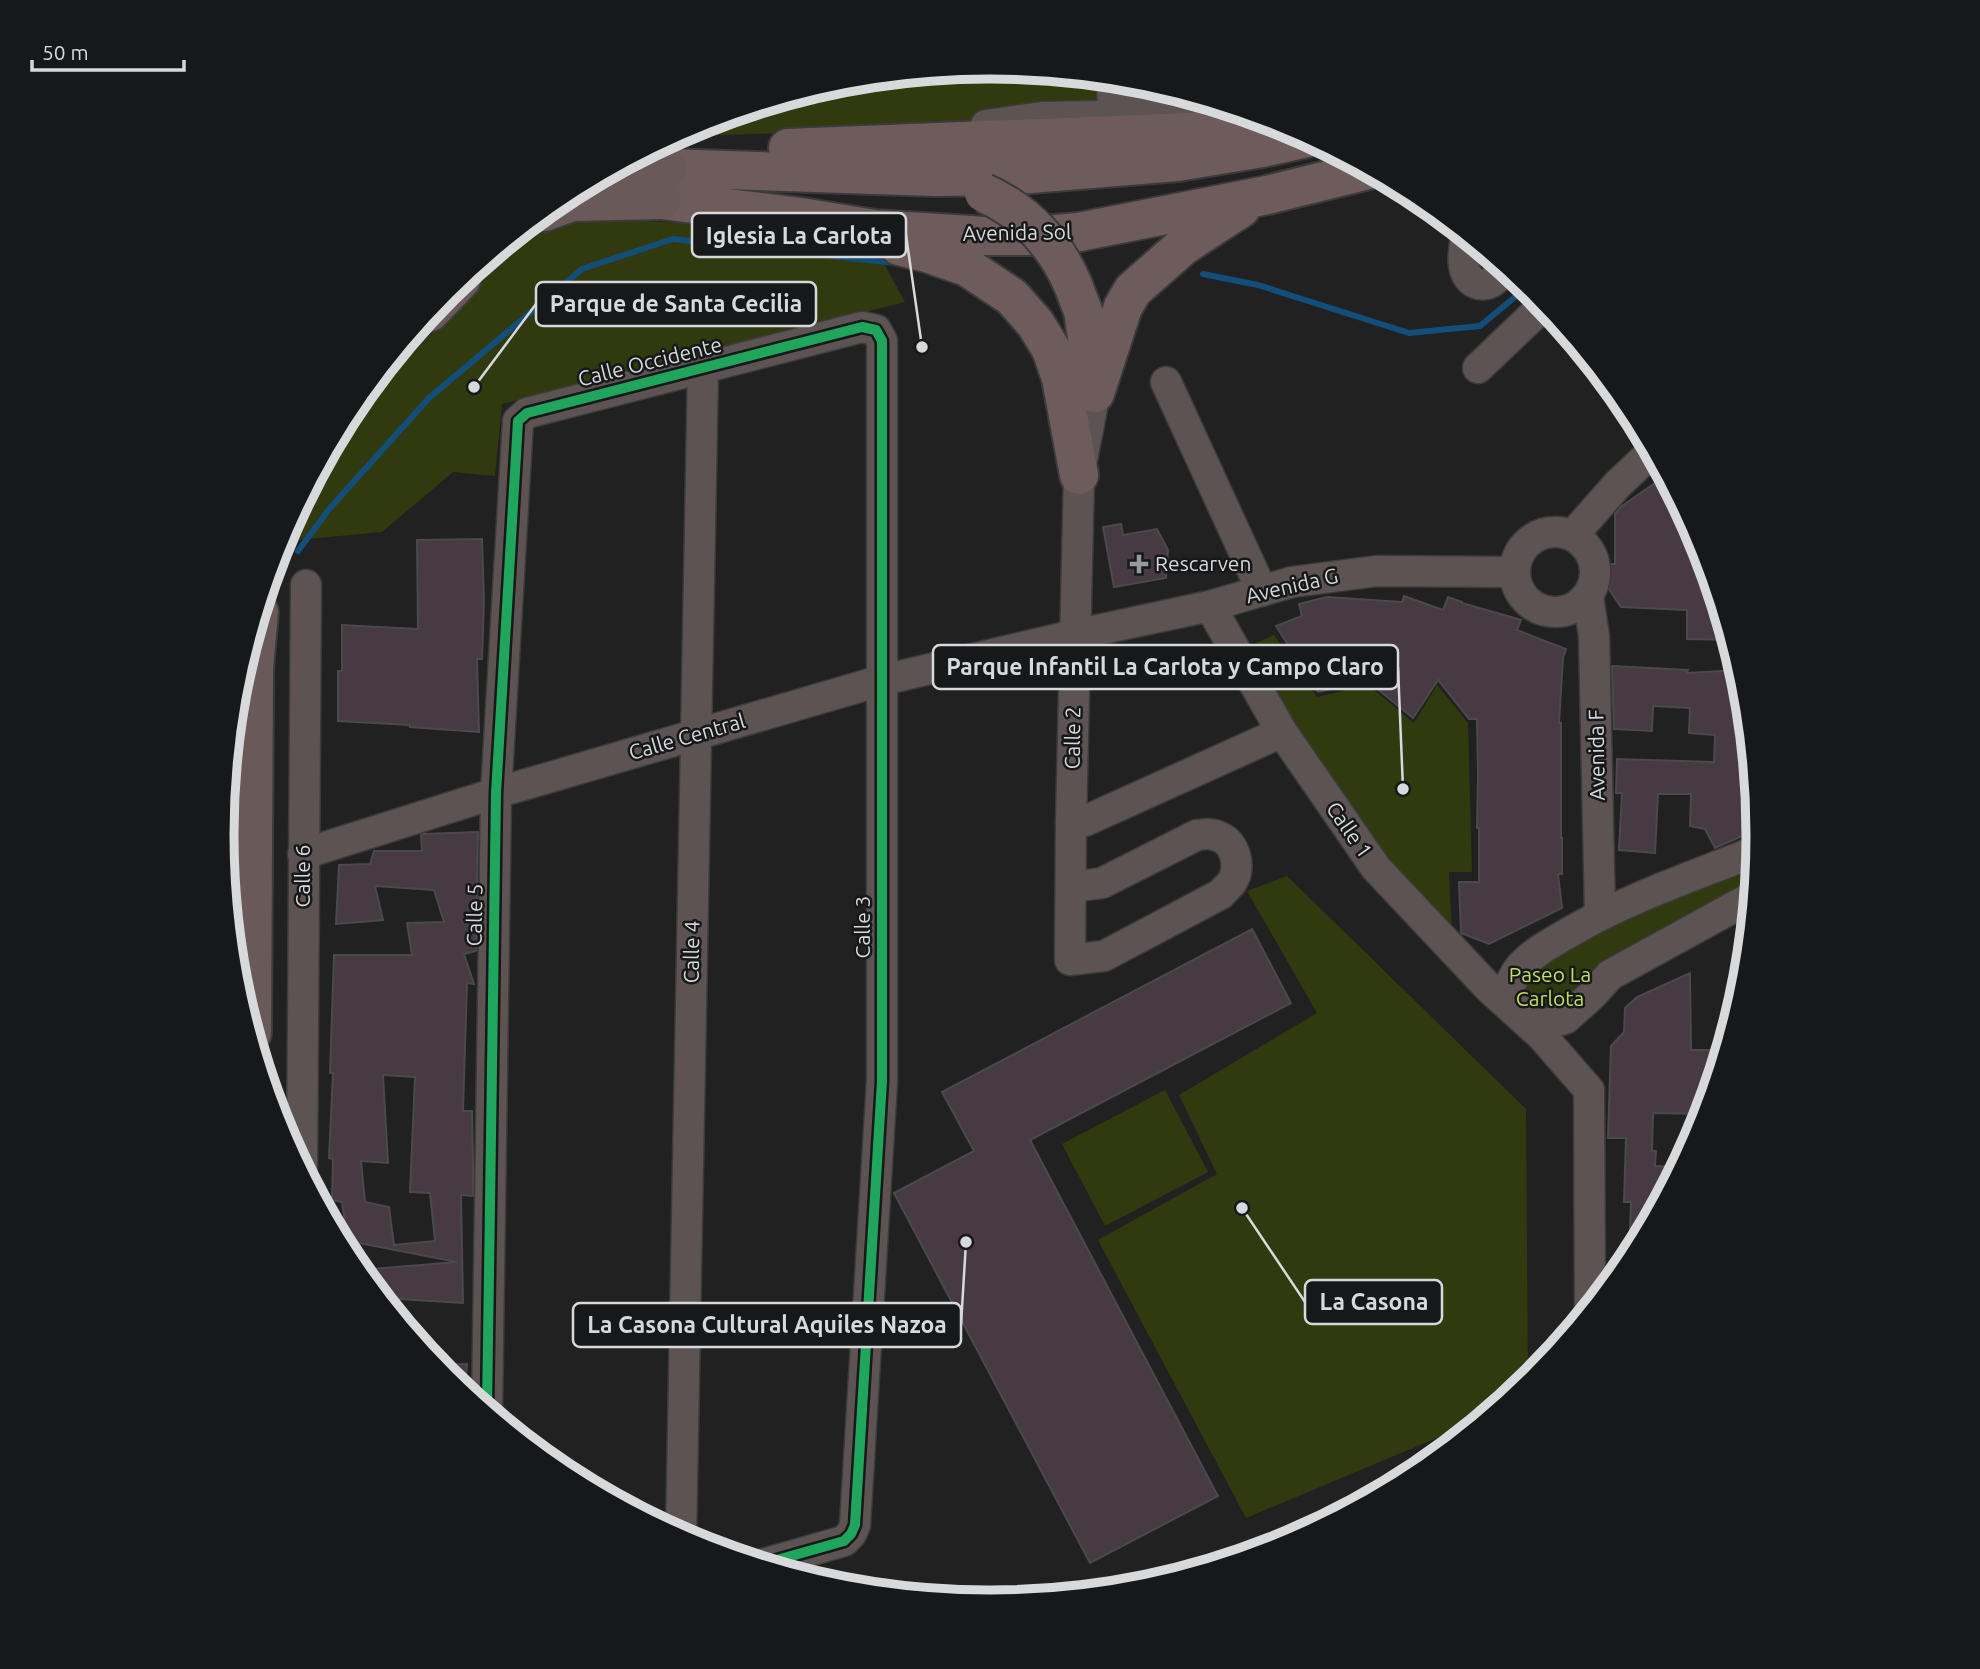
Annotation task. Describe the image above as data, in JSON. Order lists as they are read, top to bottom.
{
  "streets": {
    "main road": ["Avenida Sol"],
    "street": [
      "Calle Occidente",
      "Avenida G",
      "Calle Central",
      "Calle 2",
      "Avenida F",
      "Calle 1",
      "Calle 6",
      "Calle 5",
      "Calle 3",
      "Calle 4"
    ]
  },
  "crossings": [
    ["Calle Occidente", "Calle 5"],
    ["Calle Occidente", "Calle 3"],
    ["Calle Occidente", "Calle 4"],
    ["Avenida G", "Calle Central"],
    ["Avenida G", "Calle 2"],
    ["Avenida G", "Avenida F"],
    ["Avenida G", "Calle 1"],
    ["Calle Central", "Calle 2"],
    ["Calle Central", "Calle 6"],
    ["Calle Central", "Calle 5"],
    ["Calle Central", "Calle 3"],
    ["Calle Central", "Calle 4"]
  ],
  "parks": ["Paseo La Carlota"],
  "places": {
    "other": [
      "Iglesia La Carlota",
      "Parque de Santa Cecilia",
      "Parque Infantil La Carlota y Campo Claro",
      "La Casona",
      "La Casona Cultural Aquiles Nazoa"
    ],
    "health": ["Rescarven"]
  },
  "scale_bar": "50 m"
}
